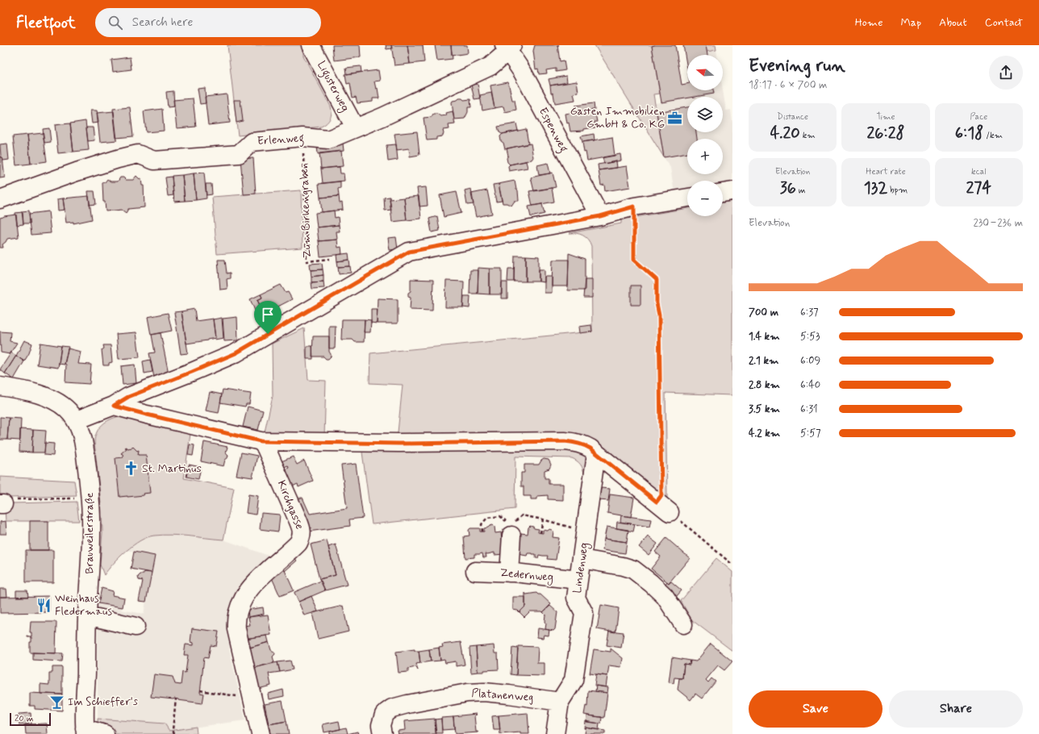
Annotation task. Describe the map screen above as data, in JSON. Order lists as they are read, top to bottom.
{
  "streets": {
    "street": [
      "Ligusterweg",
      "Espenweg",
      "Erlenweg",
      "Kirchgasse",
      "Brauweilerstraße",
      "Lindenweg",
      "Zedernweg",
      "Platanenweg"
    ],
    "path": ["Zum Birkengraben"]
  },
  "crossings": [
    ["Ligusterweg", "Erlenweg"],
    ["Espenweg", "Erlenweg"],
    ["Erlenweg", "Zum Birkengraben"],
    ["Lindenweg", "Zedernweg"],
    ["Lindenweg", "Platanenweg"]
  ],
  "places": {
    "office": ["Gasten Immobilien GmbH & Co. KG"],
    "church": ["St. Martinus"],
    "restaurant": ["Weinhaus Fledermaus"],
    "bar": ["Im Schieffer's"]
  },
  "scale_bar": "20 m",
  "north": "left",
  "page": {
    "header": "Fleetfoot",
    "search": "Search here",
    "nav": [
      "Home",
      "Map",
      "About",
      "Contact"
    ],
    "heading": ["Evening run", "18:17 · 6 × 700 m"],
    "map_buttons": ["+", "−"],
    "stats": [
      ["Distance", "4.20 km"],
      ["Time", "26:28"],
      ["Pace", "6:18 /km"],
      ["Elevation", "36 m"],
      ["Heart rate", "132 bpm"],
      ["kcal", "274"]
    ],
    "chart": ["Elevation", "230–236 m"],
    "list": [
      {
        "name": "700 m",
        "note": "6:37"
      },
      {
        "name": "1.4 km",
        "note": "5:53"
      },
      {
        "name": "2.1 km",
        "note": "6:09"
      },
      {
        "name": "2.8 km",
        "note": "6:40"
      },
      {
        "name": "3.5 km",
        "note": "6:31"
      },
      {
        "name": "4.2 km",
        "note": "5:57"
      }
    ],
    "buttons": ["Save", "Share"],
    "scale": "20 m"
  }
}
